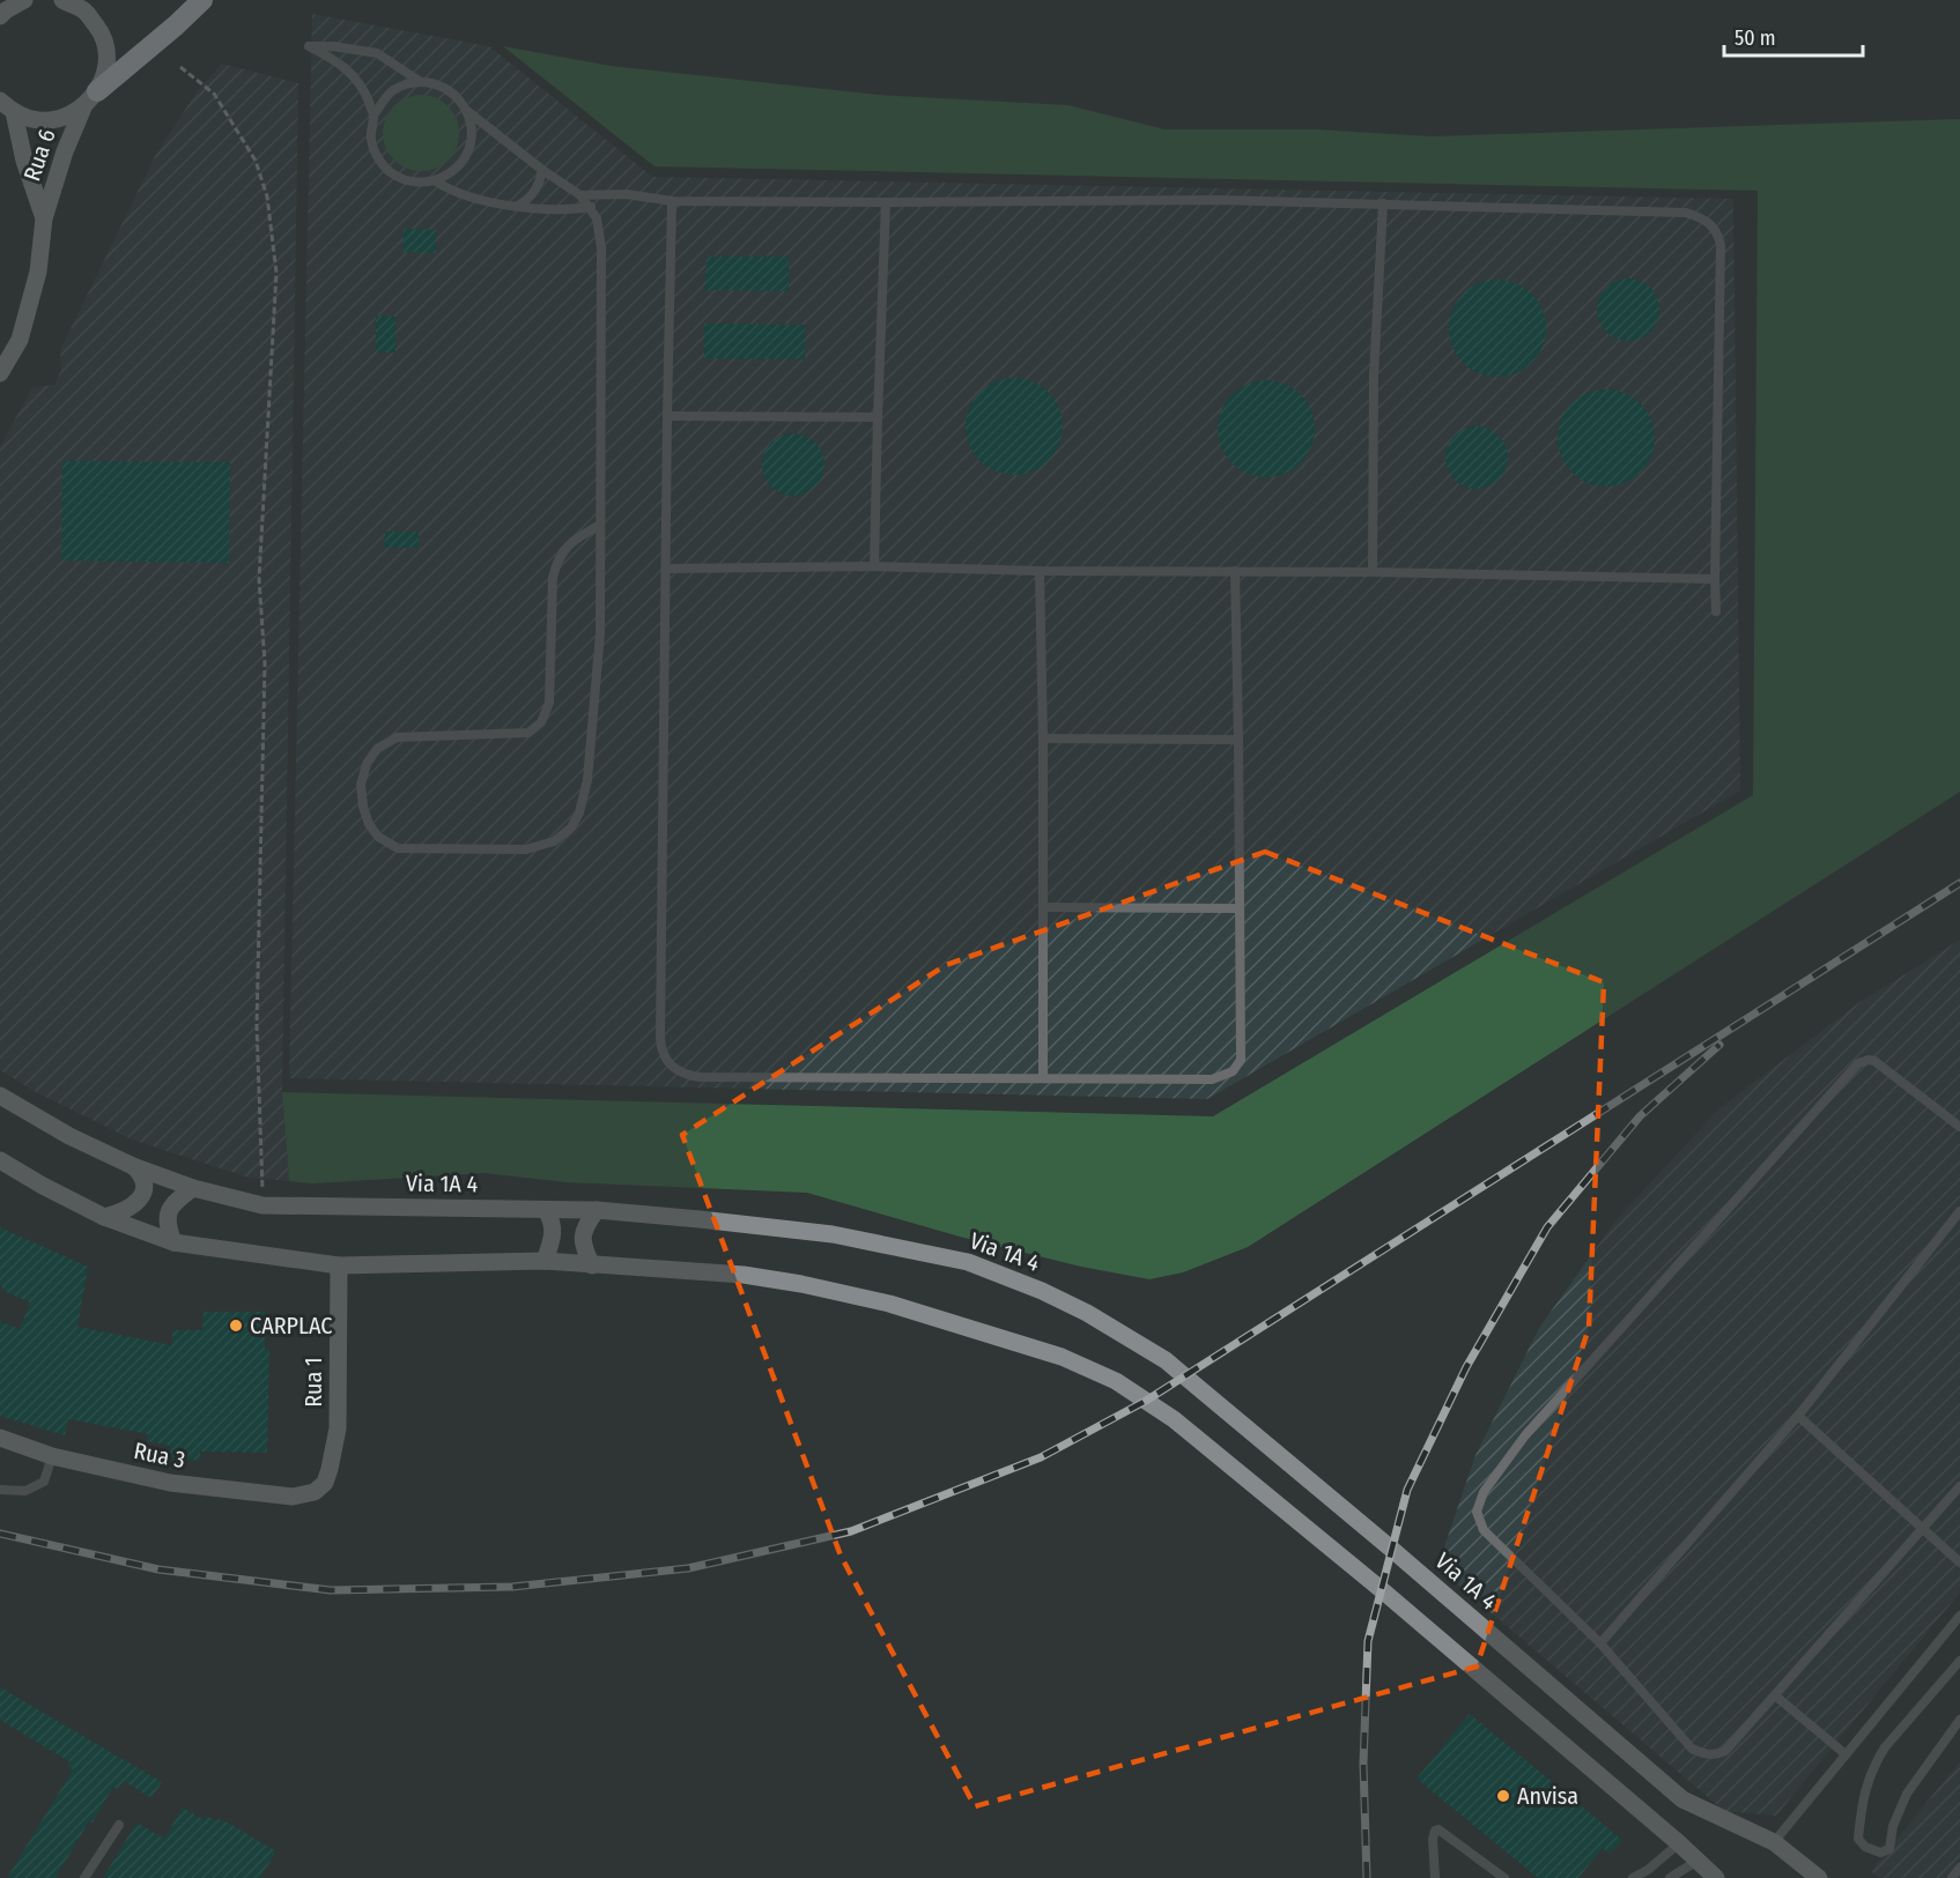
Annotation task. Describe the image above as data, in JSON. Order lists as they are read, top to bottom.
{
  "streets": {
    "main road": [
      "Rua 6",
      "Via 1A 4",
      "Rua 1",
      "Rua 3"
    ]
  },
  "crossings": [
    ["Rua 1", "Rua 3"]
  ],
  "places": ["CARPLAC", "Anvisa"],
  "scale_bar": "50 m"
}
